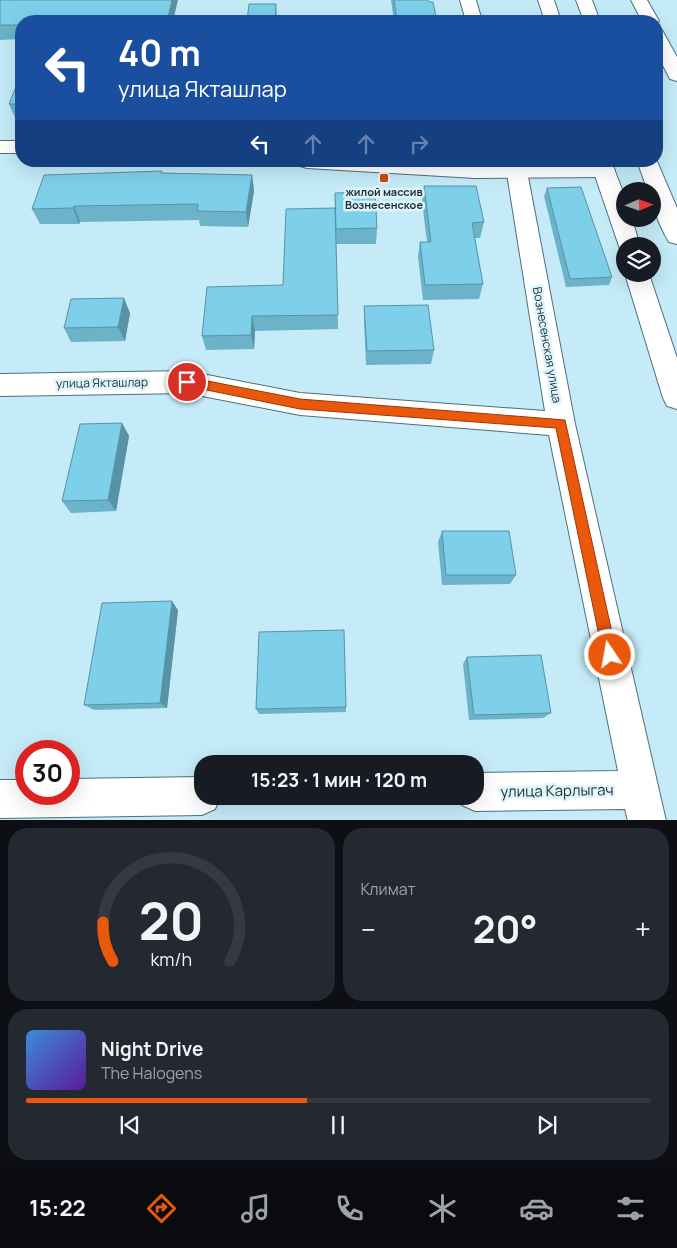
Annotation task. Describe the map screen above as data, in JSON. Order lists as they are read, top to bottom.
{
  "streets": {
    "street": ["Вознесенская улица", "улица Якташлар", "улица Карлыгач"]
  },
  "crossings": [
    ["Вознесенская улица", "улица Якташлар"],
    ["Вознесенская улица", "улица Карлыгач"]
  ],
  "places": {
    "transit": ["жилой массив Вознесенское"]
  },
  "north": "right",
  "page": {
    "turn": ["40 m", "улица Якташлар"],
    "limit": "30",
    "trip": "15:23 · 1 мин · 120 m",
    "tile": "Климат",
    "heat": ["−", "20°", "+"],
    "song": ["Night Drive", "The Halogens"],
    "tabs": "15:22",
    "gauge": ["20", "km/h"]
  }
}
